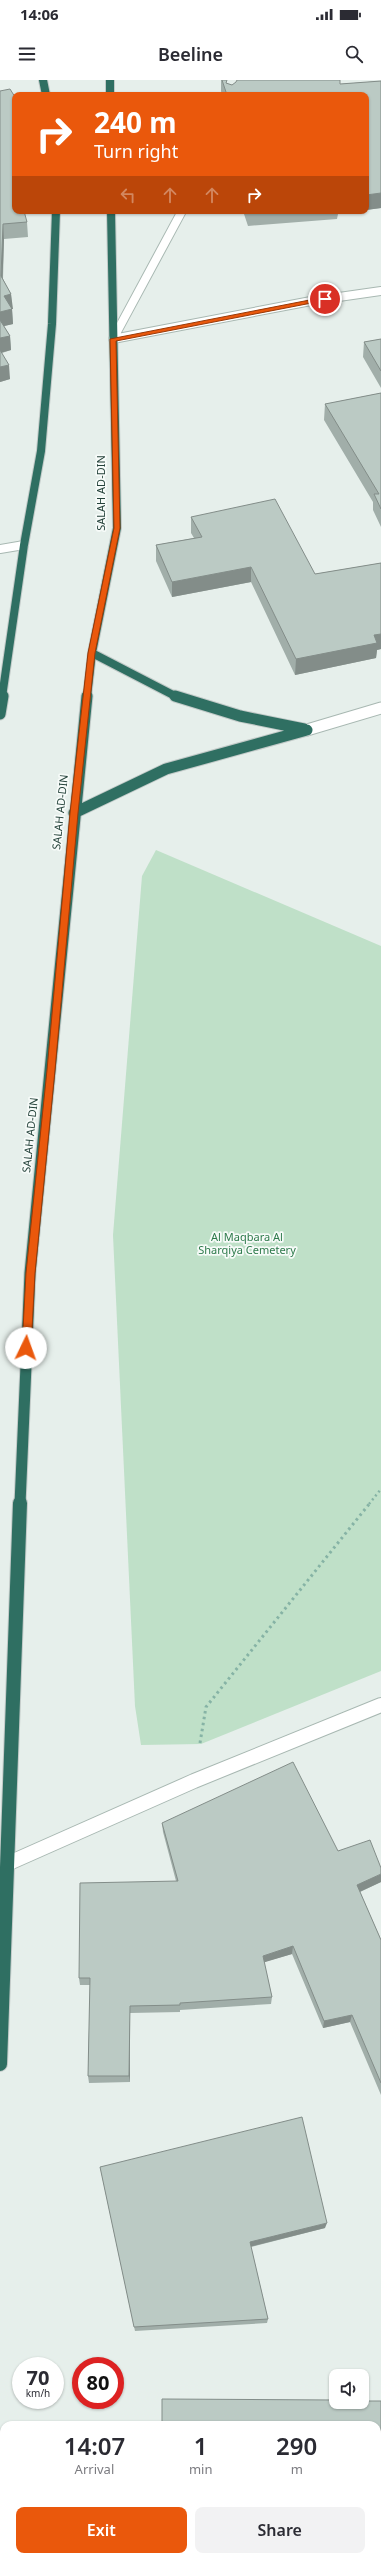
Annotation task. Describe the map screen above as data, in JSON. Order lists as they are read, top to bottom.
{
  "streets": {
    "highway": ["SALAH AD-DIN"]
  },
  "parks": ["Al Maqbara Al Sharqiya Cemetery"],
  "page": {
    "status": "14:06",
    "header": "Beeline",
    "turn": ["240 m", "Turn right"],
    "speed": "70 km/h",
    "limit": "80",
    "eta": [
      "14:07",
      "Arrival",
      "1",
      "min",
      "290",
      "m"
    ],
    "buttons": ["Exit", "Share"]
  }
}
